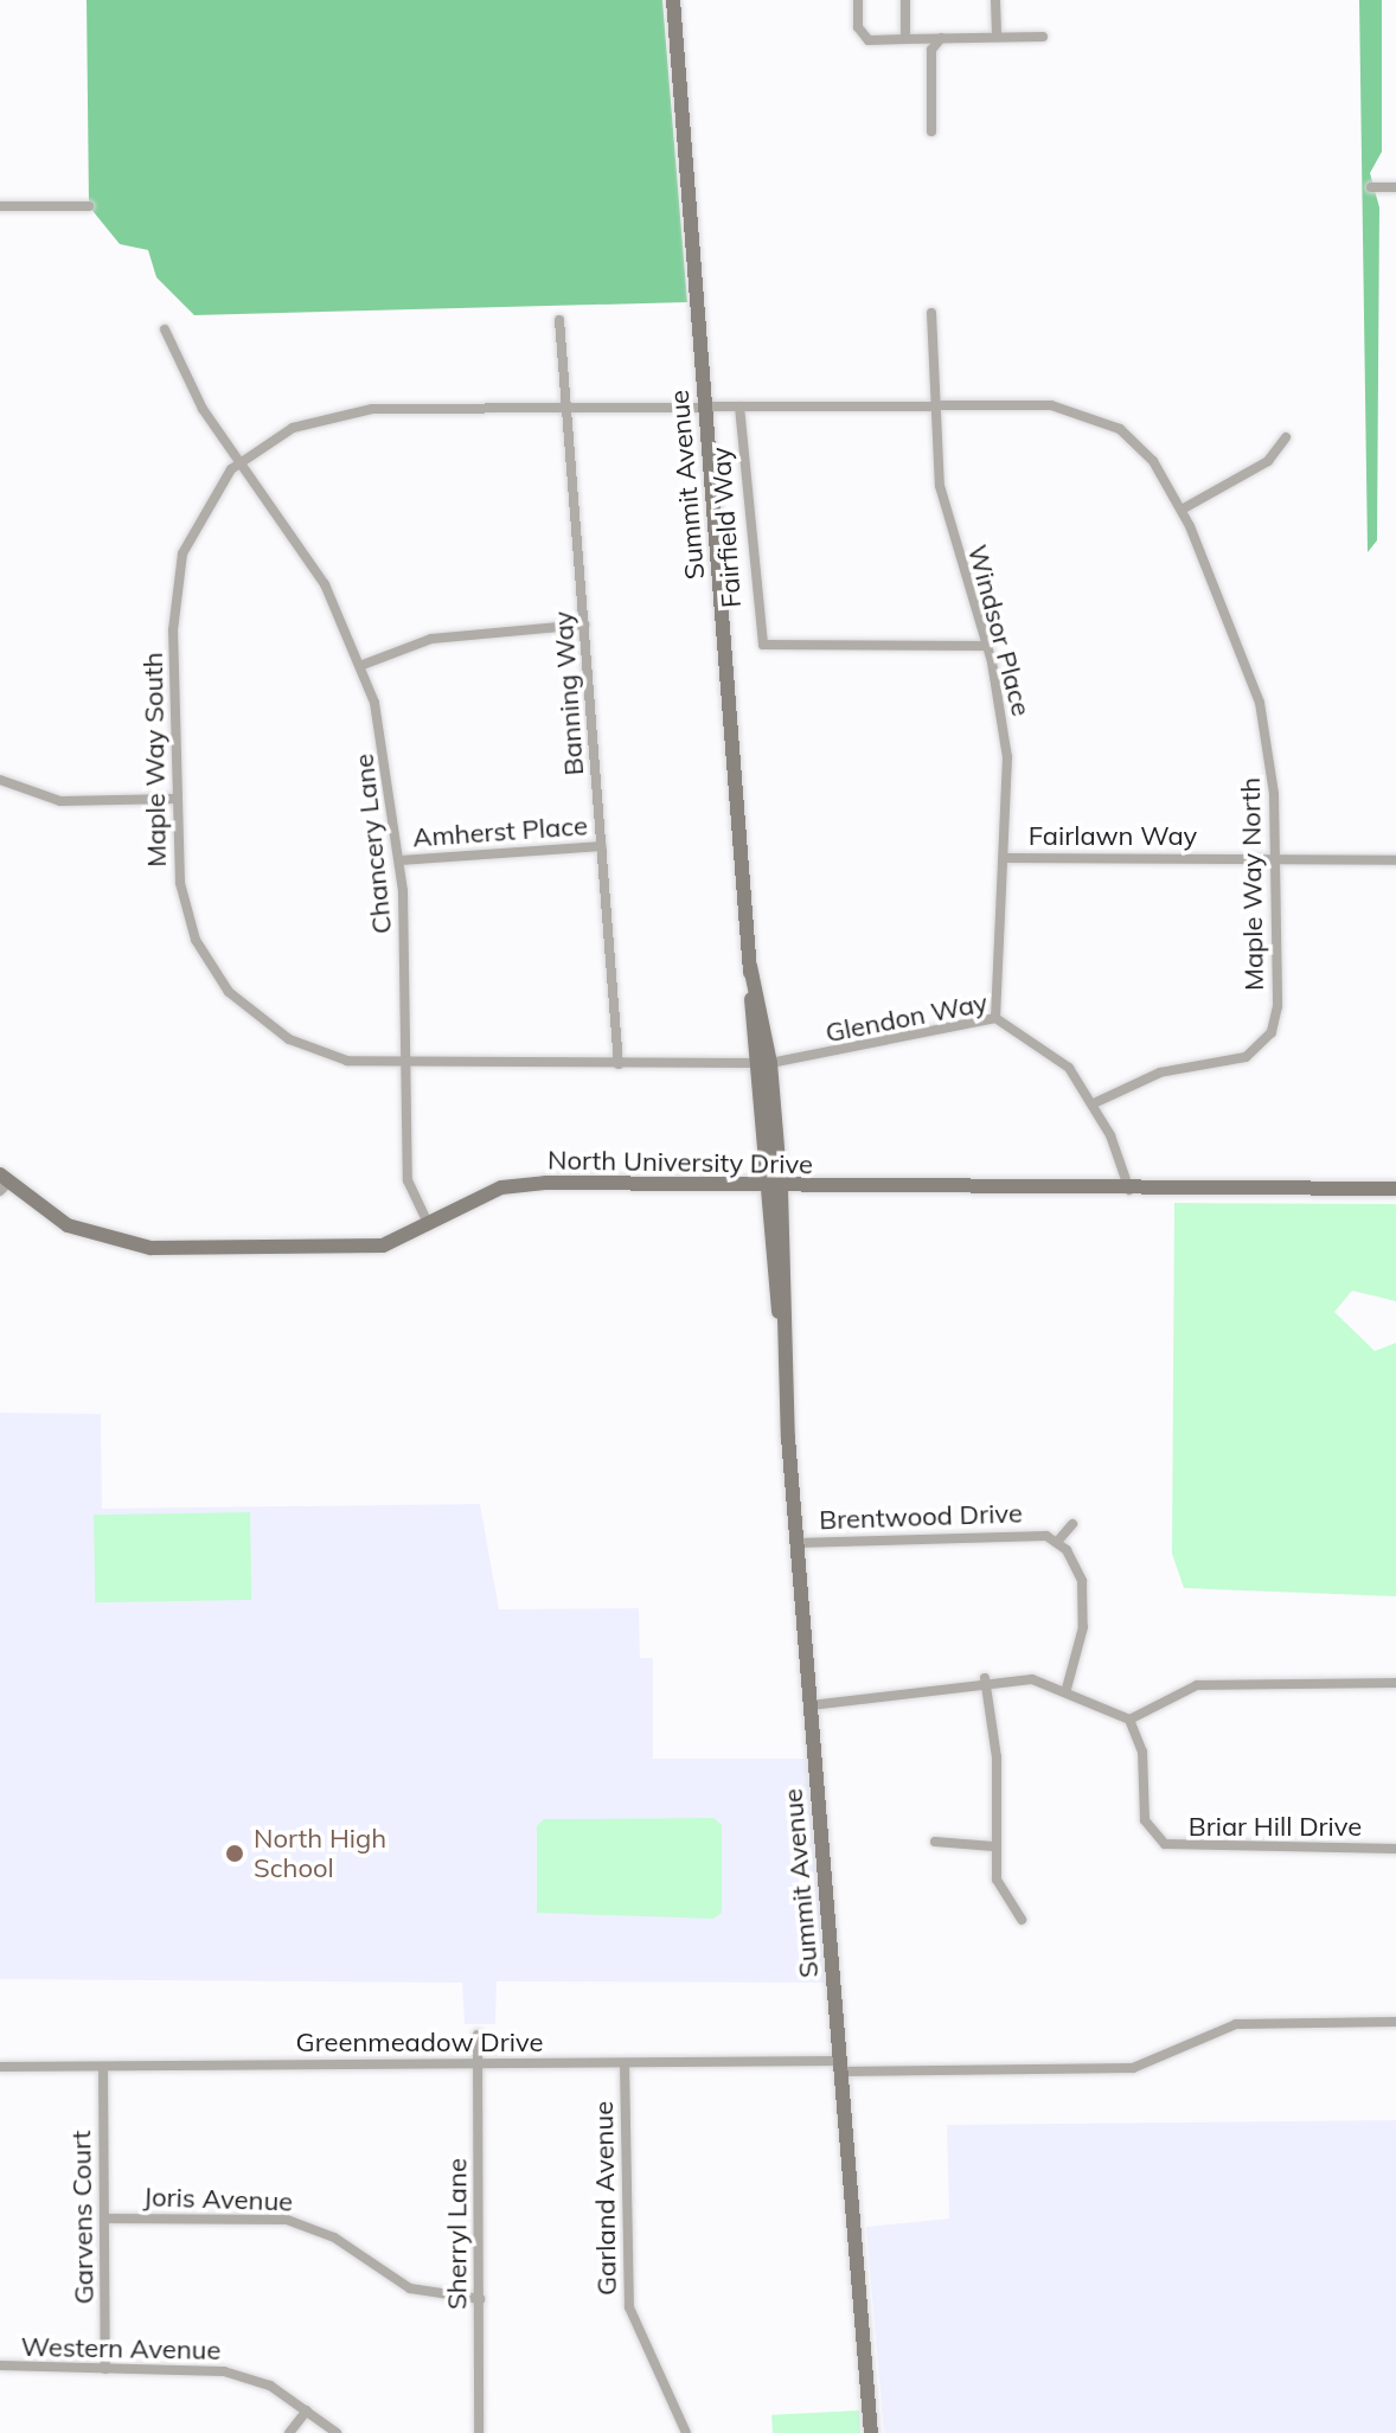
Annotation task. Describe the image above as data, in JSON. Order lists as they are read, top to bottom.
{
  "streets": {
    "main road": ["Summit Avenue", "North University Drive"],
    "street": [
      "Fairfield Way",
      "Windsor Place",
      "Banning Way",
      "Maple Way South",
      "Amherst Place",
      "Fairlawn Way",
      "Chancery Lane",
      "Maple Way North",
      "Glendon Way",
      "Brentwood Drive",
      "Briar Hill Drive",
      "Greenmeadow Drive",
      "Garland Avenue",
      "Joris Avenue",
      "Garvens Court",
      "Sherryl Lane",
      "Western Avenue"
    ]
  },
  "crossings": [
    ["Summit Avenue", "Maple Way South"],
    ["Summit Avenue", "Maple Way North"],
    ["Summit Avenue", "Glendon Way"],
    ["Summit Avenue", "North University Drive"],
    ["Summit Avenue", "Brentwood Drive"],
    ["Summit Avenue", "Greenmeadow Drive"],
    ["Fairfield Way", "Windsor Place"],
    ["Fairfield Way", "Maple Way North"],
    ["Windsor Place", "Fairlawn Way"],
    ["Windsor Place", "Maple Way North"],
    ["Windsor Place", "Glendon Way"],
    ["Banning Way", "Maple Way South"],
    ["Banning Way", "Amherst Place"],
    ["Maple Way South", "Chancery Lane"],
    ["Maple Way South", "Maple Way North"],
    ["Maple Way South", "Glendon Way"],
    ["Amherst Place", "Chancery Lane"],
    ["Fairlawn Way", "Maple Way North"],
    ["Chancery Lane", "North University Drive"],
    ["Maple Way North", "Glendon Way"],
    ["Glendon Way", "North University Drive"],
    ["Greenmeadow Drive", "Garland Avenue"],
    ["Greenmeadow Drive", "Garvens Court"],
    ["Greenmeadow Drive", "Sherryl Lane"],
    ["Joris Avenue", "Garvens Court"],
    ["Joris Avenue", "Sherryl Lane"],
    ["Garvens Court", "Western Avenue"]
  ],
  "places": ["North High School"]
}
